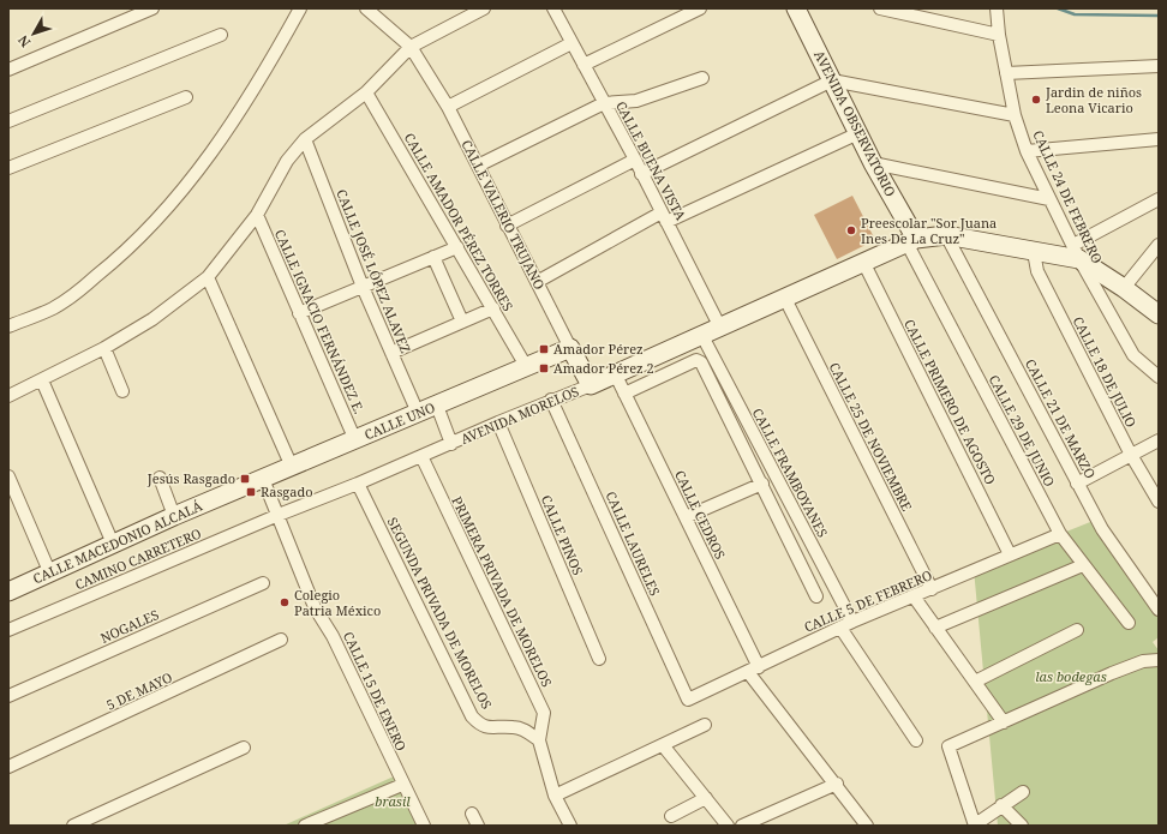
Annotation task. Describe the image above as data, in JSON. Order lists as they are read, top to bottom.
{
  "streets": {
    "street": [
      "AVENIDA OBSERVATORIO",
      "CALLE BUENA VISTA",
      "CALLE 24 DE FEBRERO",
      "CALLE VALERIO TRUJANO",
      "CALLE AMADOR PÉREZ TORRES",
      "CALLE JOSÉ LÓPEZ ALAVEZ",
      "CALLE IGNACIO FERNÁNDEZ E.",
      "CALLE 18 DE JULIO",
      "CALLE PRIMERO DE AGOSTO",
      "AVENIDA MORELOS",
      "CALLE 21 DE MARZO",
      "CALLE UNO",
      "CALLE 29 DE JUNIO",
      "CALLE 25 DE NOVIEMBRE",
      "CALLE FRAMBOYANES",
      "CALLE CEDROS",
      "CALLE PINOS",
      "CALLE MACEDONIO ALCALÁ",
      "CALLE LAURELES",
      "CAMINO CARRETERO",
      "PRIMERA PRIVADA DE MORELOS",
      "CALLE 5 DE FEBRERO",
      "SEGUNDA PRIVADA DE MORELOS",
      "NOGALES",
      "5 DE MAYO",
      "CALLE 15 DE ENERO"
    ]
  },
  "crossings": [
    ["AVENIDA OBSERVATORIO", "AVENIDA MORELOS"],
    ["AVENIDA OBSERVATORIO", "CALLE 29 DE JUNIO"],
    ["CALLE BUENA VISTA", "AVENIDA MORELOS"],
    ["CALLE 24 DE FEBRERO", "AVENIDA MORELOS"],
    ["CALLE VALERIO TRUJANO", "AVENIDA MORELOS"],
    ["CALLE VALERIO TRUJANO", "CALLE UNO"],
    ["CALLE AMADOR PÉREZ TORRES", "CALLE UNO"],
    ["CALLE JOSÉ LÓPEZ ALAVEZ", "CALLE UNO"],
    ["CALLE IGNACIO FERNÁNDEZ E.", "CALLE UNO"],
    ["CALLE 18 DE JULIO", "AVENIDA MORELOS"],
    ["CALLE PRIMERO DE AGOSTO", "AVENIDA MORELOS"],
    ["CALLE PRIMERO DE AGOSTO", "CALLE 5 DE FEBRERO"],
    ["AVENIDA MORELOS", "CALLE 21 DE MARZO"],
    ["AVENIDA MORELOS", "CALLE 29 DE JUNIO"],
    ["AVENIDA MORELOS", "CALLE 25 DE NOVIEMBRE"],
    ["AVENIDA MORELOS", "CALLE FRAMBOYANES"],
    ["AVENIDA MORELOS", "CALLE CEDROS"],
    ["AVENIDA MORELOS", "CALLE PINOS"],
    ["AVENIDA MORELOS", "CALLE LAURELES"],
    ["AVENIDA MORELOS", "CAMINO CARRETERO"],
    ["AVENIDA MORELOS", "PRIMERA PRIVADA DE MORELOS"],
    ["AVENIDA MORELOS", "SEGUNDA PRIVADA DE MORELOS"],
    ["AVENIDA MORELOS", "CALLE 15 DE ENERO"],
    ["CALLE UNO", "CALLE MACEDONIO ALCALÁ"],
    ["CALLE UNO", "CALLE 15 DE ENERO"],
    ["CALLE 29 DE JUNIO", "CALLE 5 DE FEBRERO"],
    ["CALLE 25 DE NOVIEMBRE", "CALLE 5 DE FEBRERO"],
    ["CALLE FRAMBOYANES", "CALLE 5 DE FEBRERO"],
    ["CALLE CEDROS", "CALLE 5 DE FEBRERO"],
    ["CALLE LAURELES", "CALLE 5 DE FEBRERO"],
    ["CAMINO CARRETERO", "CALLE 15 DE ENERO"],
    ["PRIMERA PRIVADA DE MORELOS", "SEGUNDA PRIVADA DE MORELOS"]
  ],
  "parks": ["las bodegas", "brasil"],
  "places": {
    "other": ["Jardin de niños Leona Vicario", "Preescolar \"Sor Juana Ines De La Cruz\"", "Colegio Patria México"],
    "transit": [
      "Amador Pérez",
      "Amador Pérez 2",
      "Jesús Rasgado",
      "Rasgado"
    ]
  },
  "north": "bottom left"
}
